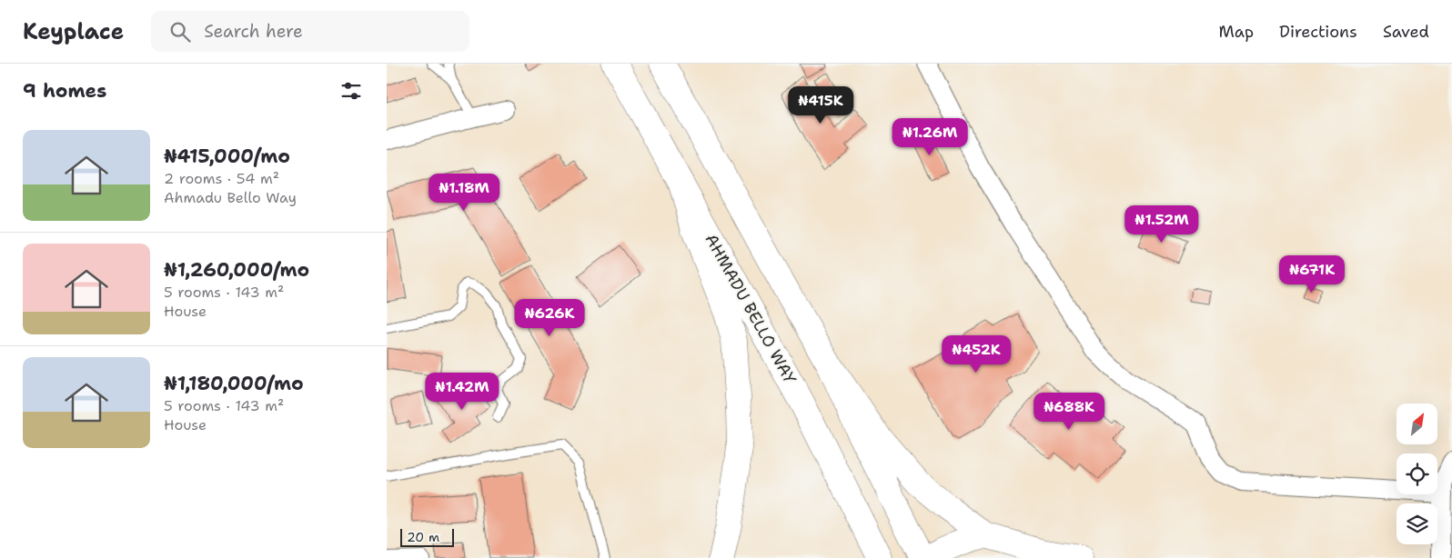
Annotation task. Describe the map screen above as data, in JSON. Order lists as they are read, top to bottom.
{
  "streets": {
    "main road": ["AHMADU BELLO WAY"]
  },
  "scale_bar": "20 m",
  "north": "top right",
  "page": {
    "header": "Keyplace",
    "search": "Search here",
    "nav": ["Map", "Directions", "Saved"],
    "heading": "9 homes",
    "price": [
      "₦415K",
      "₦1.26M",
      "₦1.18M",
      "₦1.52M",
      "₦671K",
      "₦626K",
      "₦452K",
      "₦1.42M",
      "₦688K"
    ],
    "list": [
      {
        "name": "₦415,000/mo",
        "note": "2 rooms · 54 m² · Ahmadu Bello Way"
      },
      {
        "name": "₦1,260,000/mo",
        "note": "5 rooms · 143 m² · House"
      },
      {
        "name": "₦1,180,000/mo",
        "note": "5 rooms · 143 m² · House"
      }
    ],
    "scale": "20 m"
  }
}
